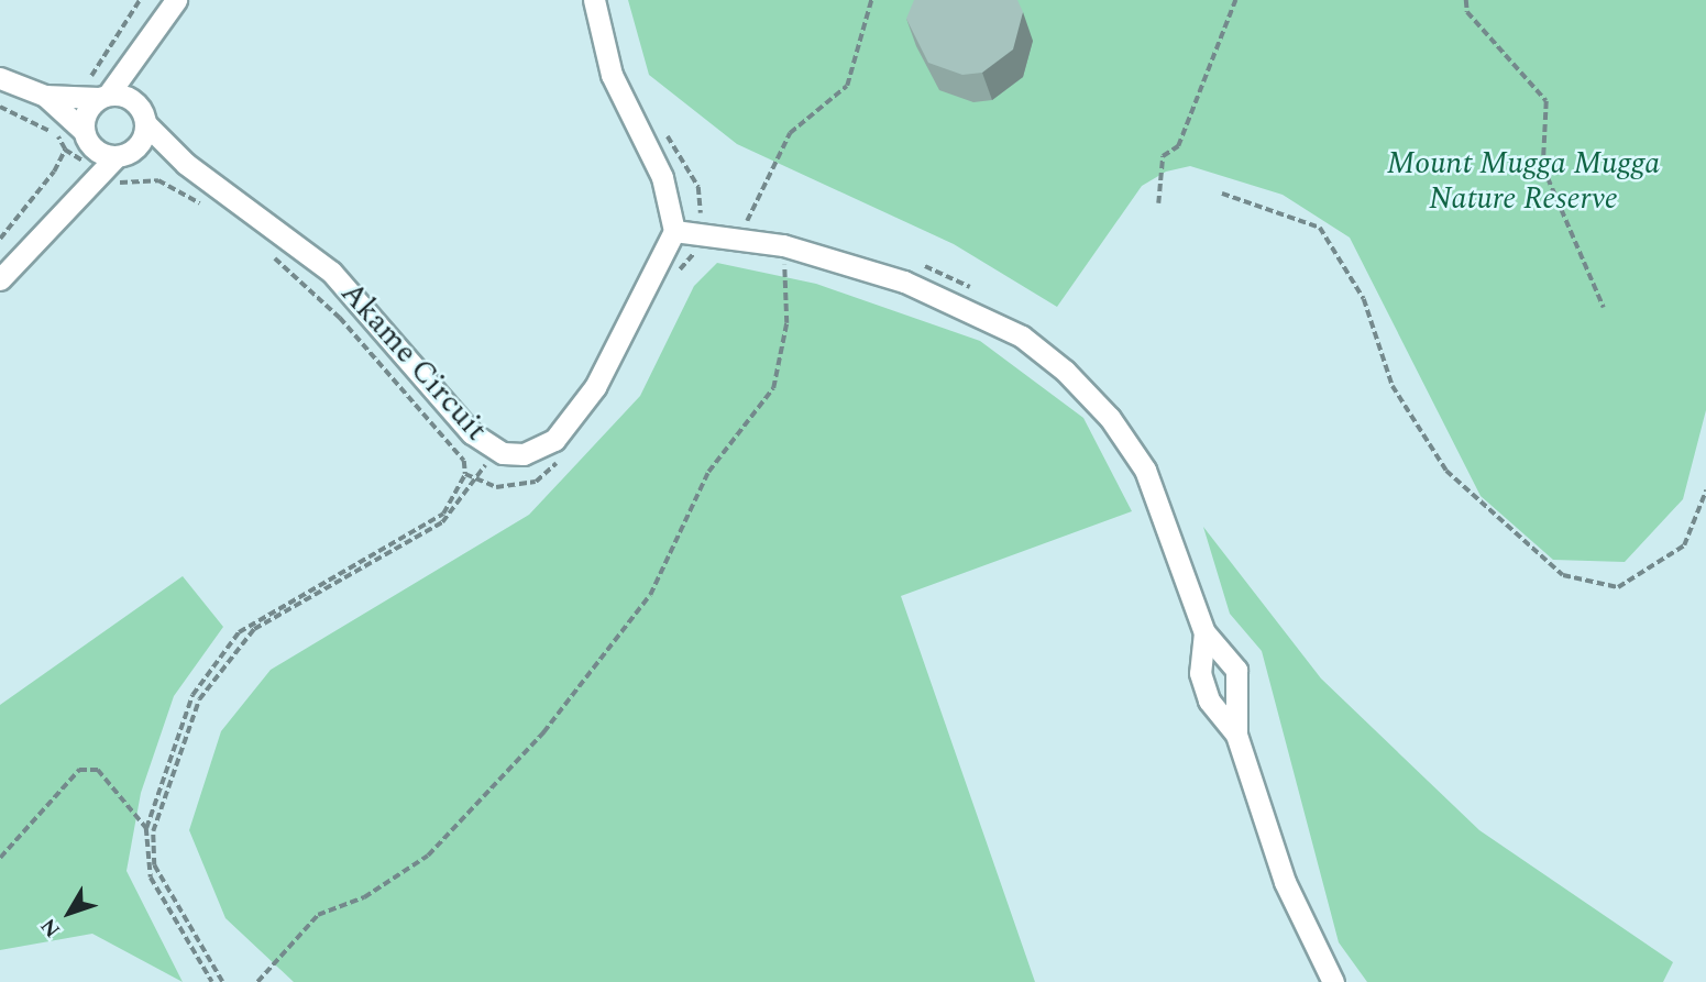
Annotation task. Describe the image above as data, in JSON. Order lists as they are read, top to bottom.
{
  "streets": {
    "street": ["Akame Circuit"]
  },
  "parks": ["Mount Mugga Mugga Nature Reserve"],
  "north": "bottom left"
}
